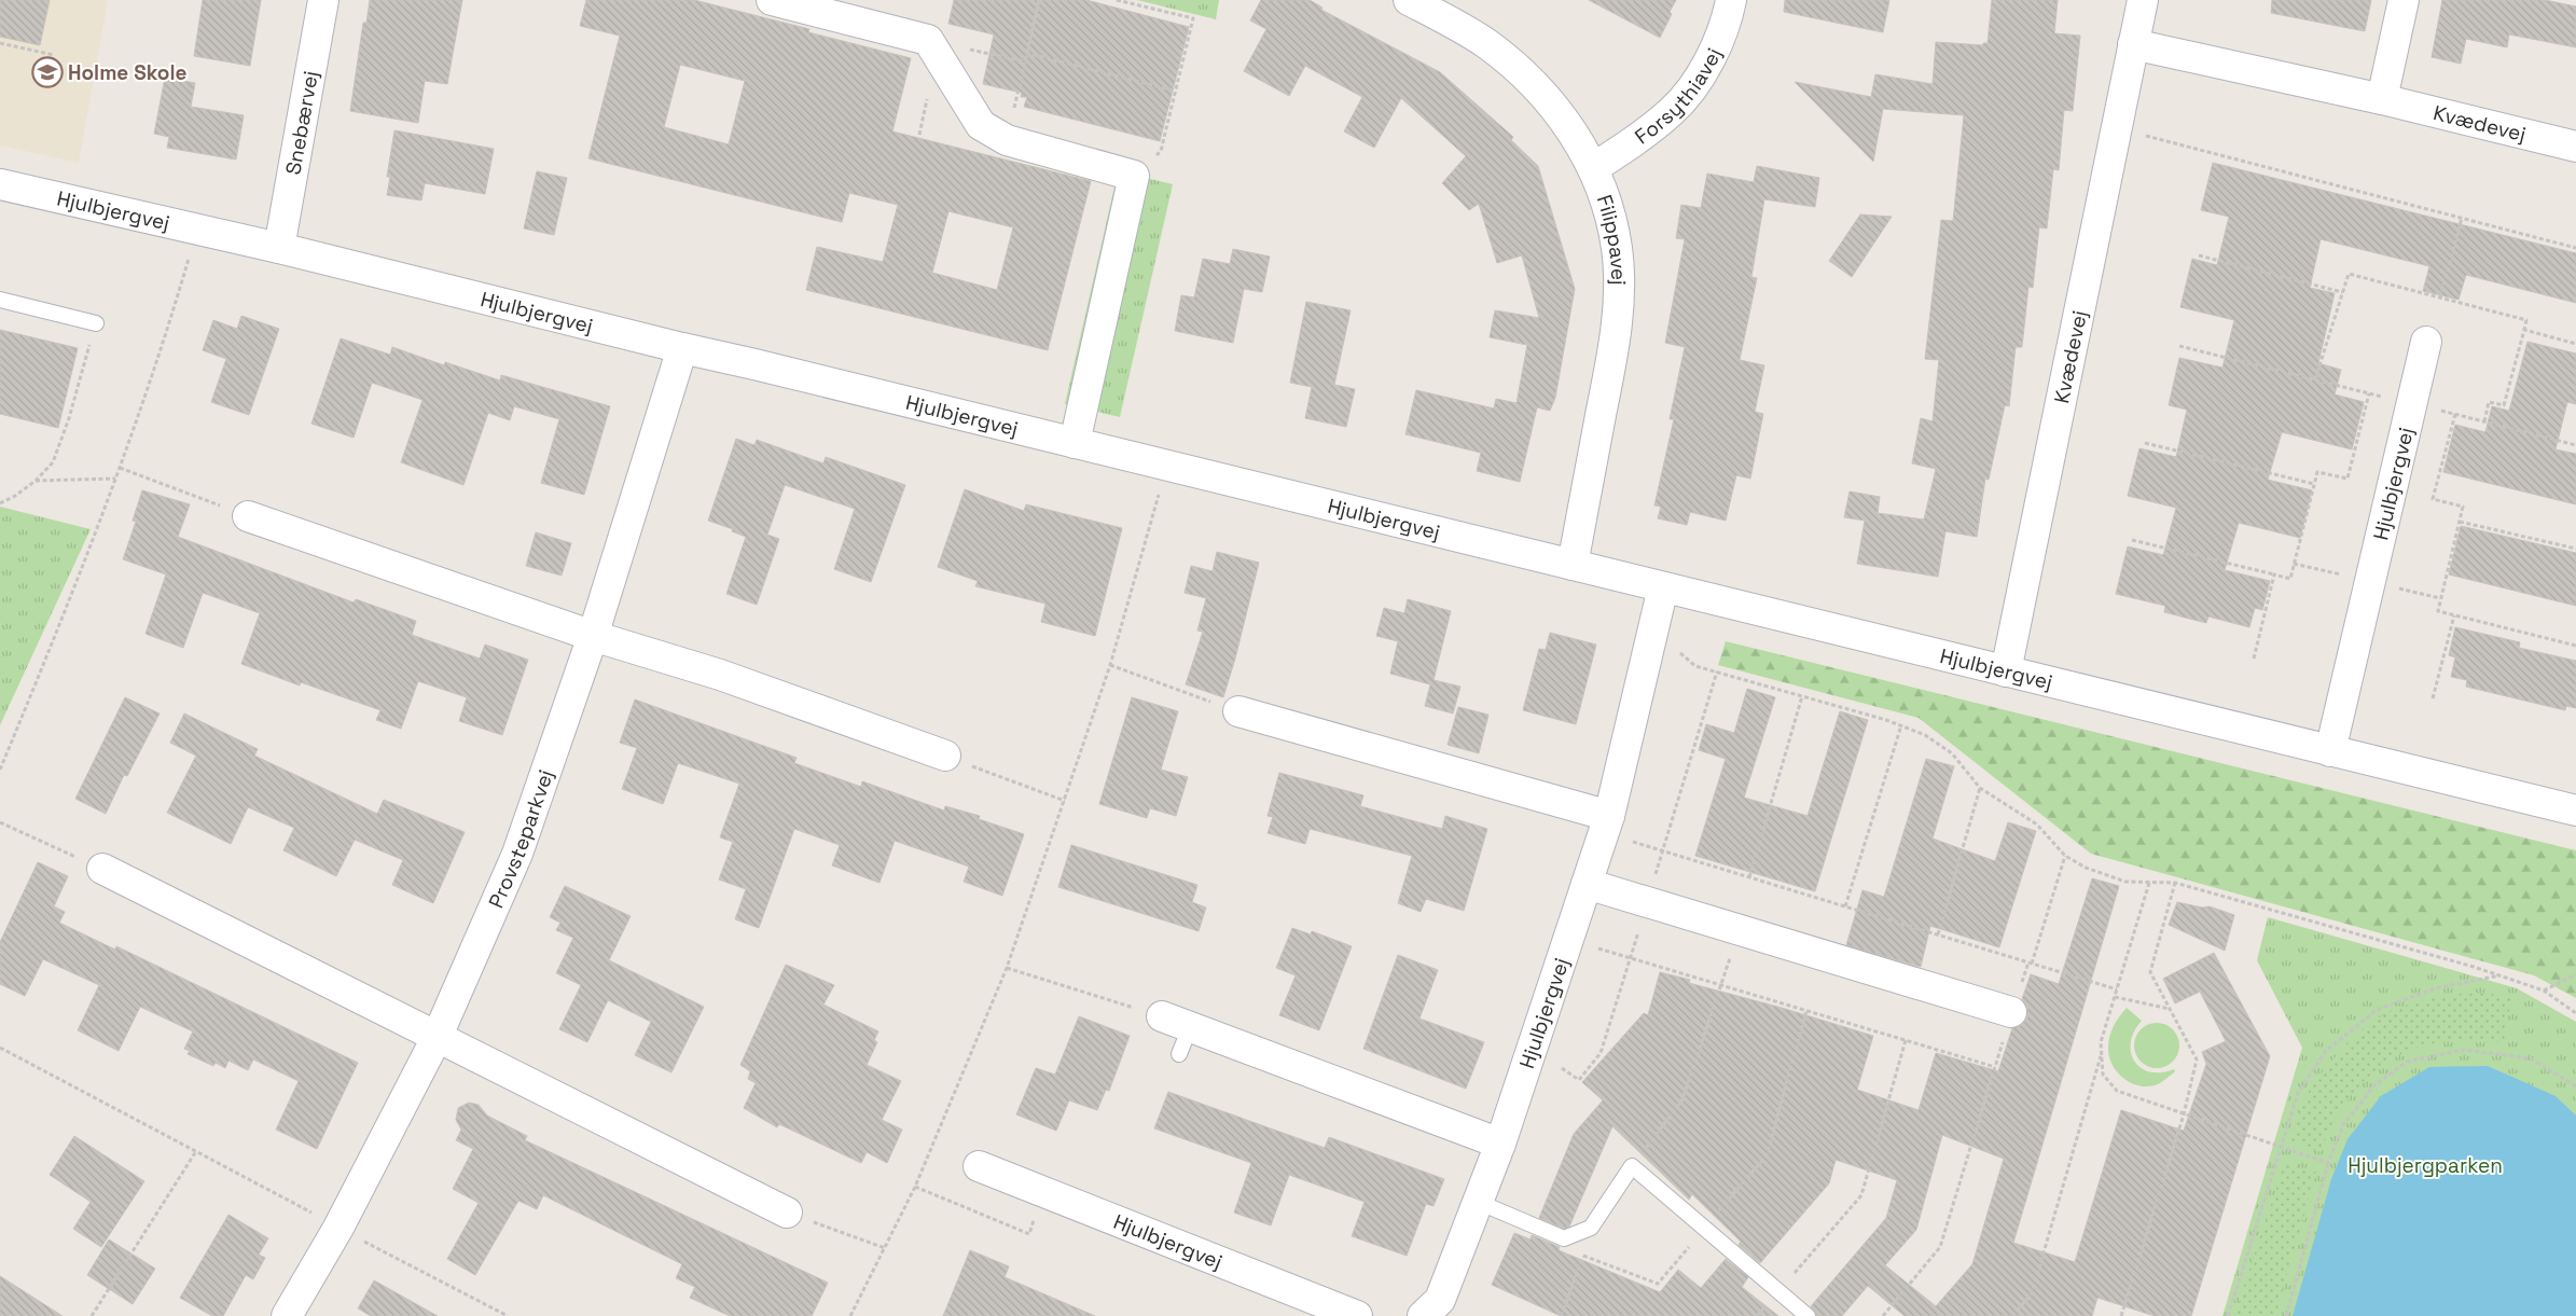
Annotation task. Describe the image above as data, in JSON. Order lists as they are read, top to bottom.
{
  "streets": {
    "street": [
      "Forsythiavej",
      "Kvædevej",
      "Snebærvej",
      "Hjulbjergvej",
      "Filippavej",
      "Provsteparkvej"
    ]
  },
  "crossings": [
    ["Forsythiavej", "Filippavej"],
    ["Kvædevej", "Hjulbjergvej"],
    ["Snebærvej", "Hjulbjergvej"],
    ["Hjulbjergvej", "Filippavej"],
    ["Hjulbjergvej", "Provsteparkvej"]
  ],
  "parks": ["Hjulbjergparken"],
  "places": {
    "school or university": ["Holme Skole"]
  }
}
